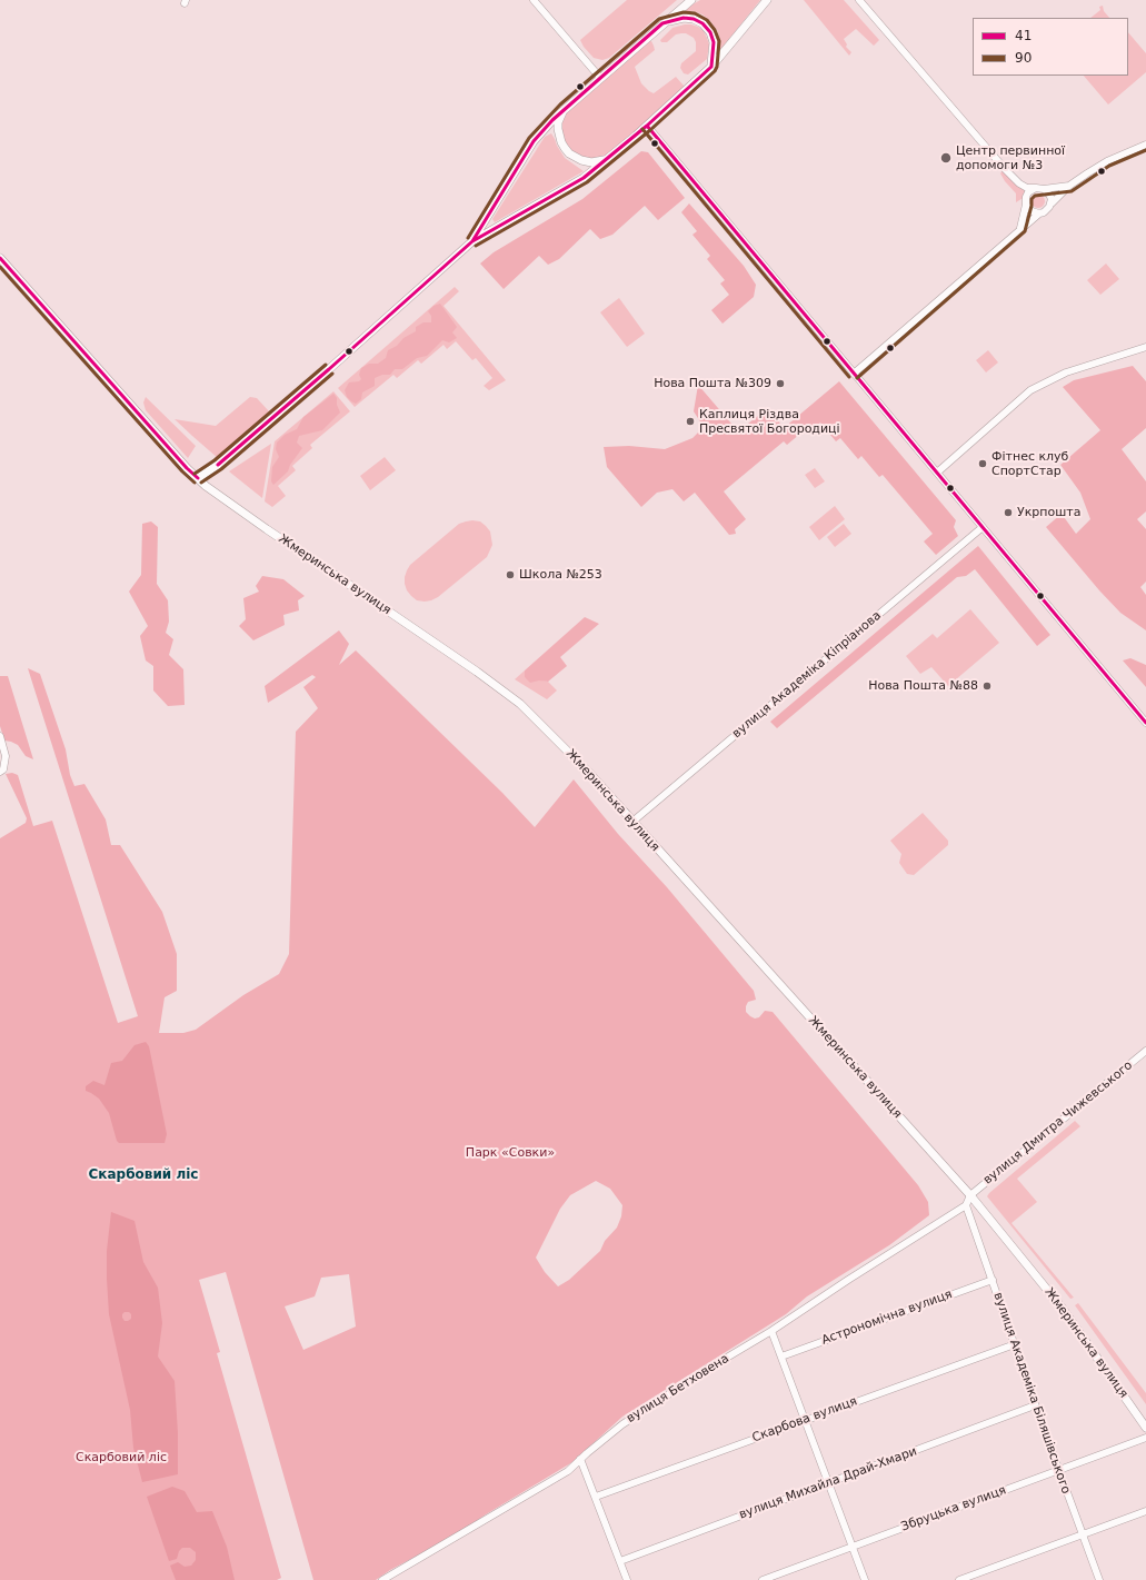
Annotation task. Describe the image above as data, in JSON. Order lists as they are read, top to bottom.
{
  "streets": {
    "main road": ["Жмеринська вулиця"],
    "street": [
      "вулиця Академіка Кіпріанова",
      "вулиця Дмитра Чижевського",
      "Астрономічна вулиця",
      "вулиця Бетховена",
      "вулиця Академіка Біляшівського",
      "Скарбова вулиця",
      "вулиця Михайла Драй-Хмари",
      "Збруцька вулиця"
    ]
  },
  "crossings": [
    ["Жмеринська вулиця", "вулиця Академіка Кіпріанова"],
    ["Жмеринська вулиця", "вулиця Дмитра Чижевського"],
    ["Астрономічна вулиця", "вулиця Академіка Біляшівського"],
    ["вулиця Бетховена", "вулиця Академіка Біляшівського"],
    ["вулиця Академіка Біляшівського", "Скарбова вулиця"],
    ["вулиця Академіка Біляшівського", "вулиця Михайла Драй-Хмари"],
    ["вулиця Академіка Біляшівського", "Збруцька вулиця"]
  ],
  "districts": ["Скарбовий ліс"],
  "parks": ["Парк «Совки»", "Скарбовий ліс"],
  "places": [
    "Центр первинної допомоги №3",
    "Нова Пошта №309",
    "Каплиця Різдва Пресвятої Богородиці",
    "Фітнес клуб СпортСтар",
    "Укрпошта",
    "Школа №253",
    "Нова Пошта №88"
  ],
  "lines": ["transit line 90", "transit line 41"],
  "legend": ["41", "90"]
}
